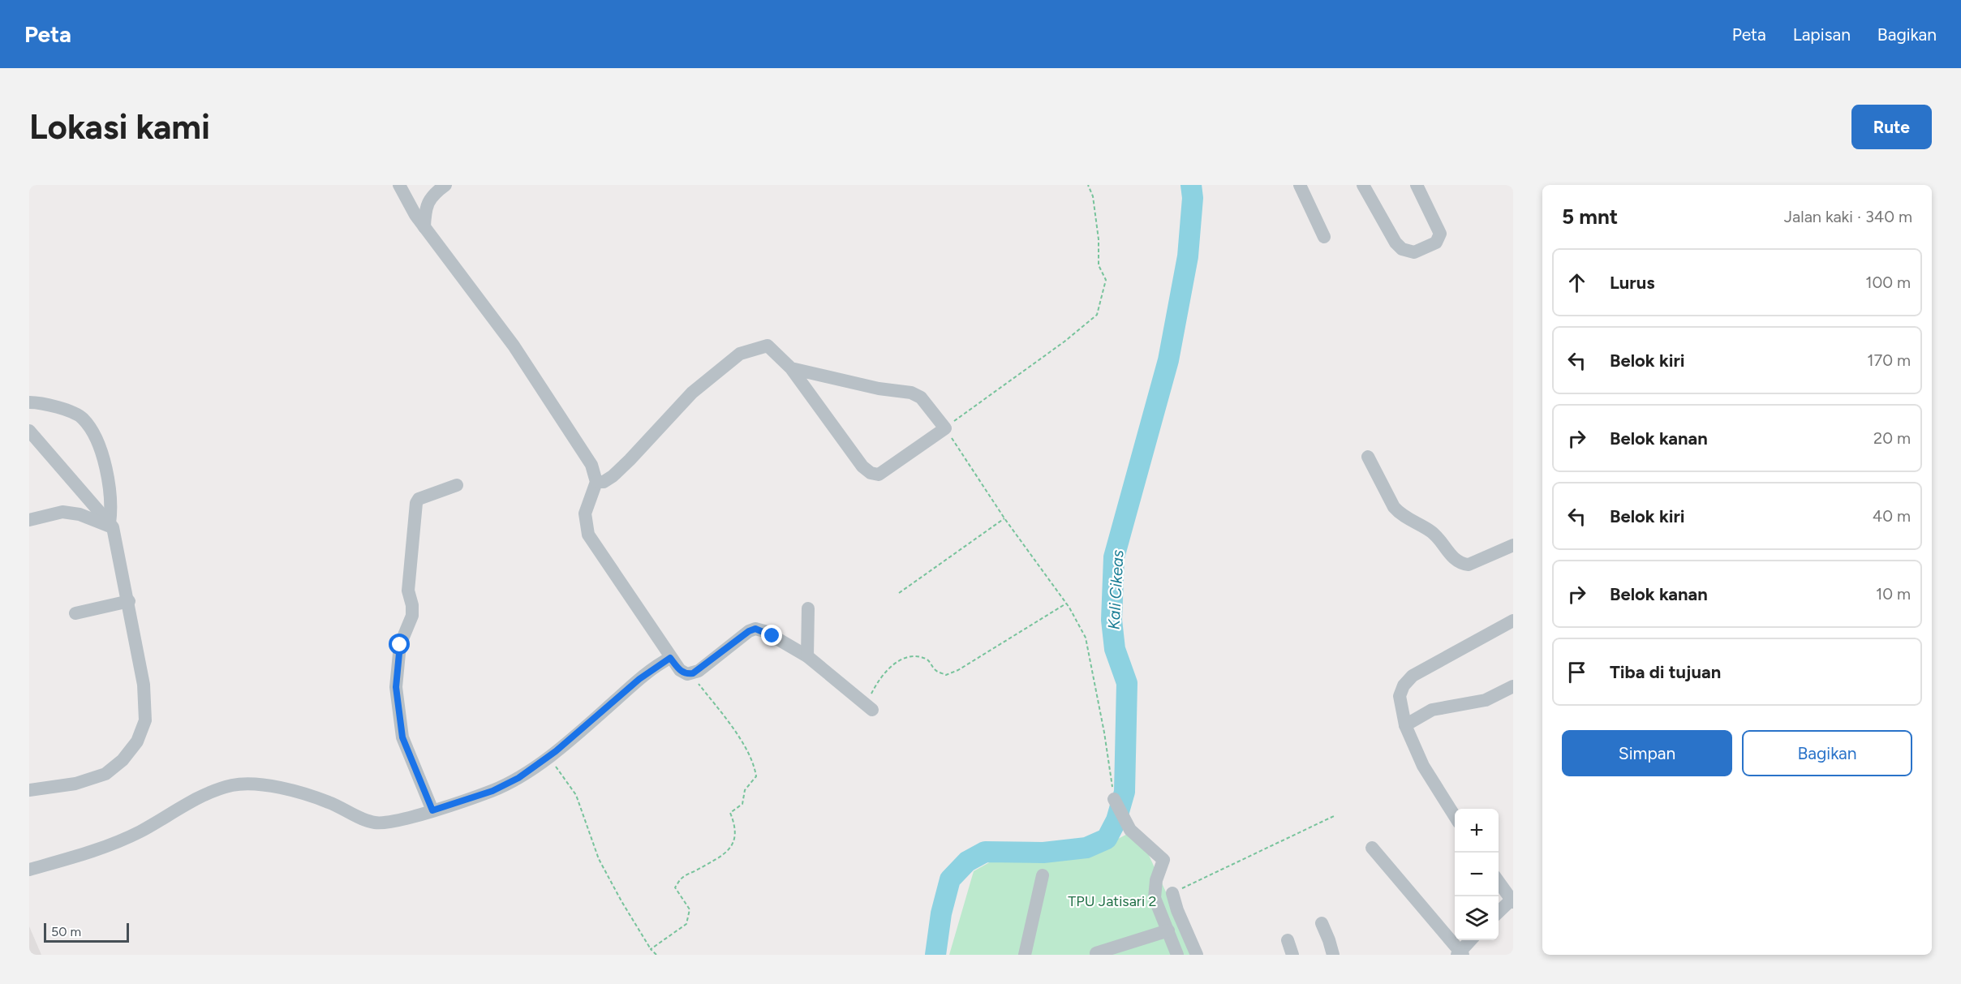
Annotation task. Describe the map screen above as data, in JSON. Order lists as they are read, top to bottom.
{
  "water": ["Kali Cikeas"],
  "parks": ["TPU Jatisari 2"],
  "scale_bar": "50 m",
  "page": {
    "header": "Peta",
    "nav": ["Peta", "Lapisan", "Bagikan"],
    "buttons": [
      "Rute",
      ["Simpan", "Bagikan"]
    ],
    "title": "Lokasi kami",
    "heading": ["5 mnt", "Jalan kaki · 340 m"],
    "list": [
      ["Lurus", "100 m"],
      ["Belok kiri", "170 m"],
      ["Belok kanan", "20 m"],
      ["Belok kiri", "40 m"],
      ["Belok kanan", "10 m"],
      "Tiba di tujuan"
    ],
    "map_buttons": ["+", "−"],
    "scale": "50 m"
  }
}
